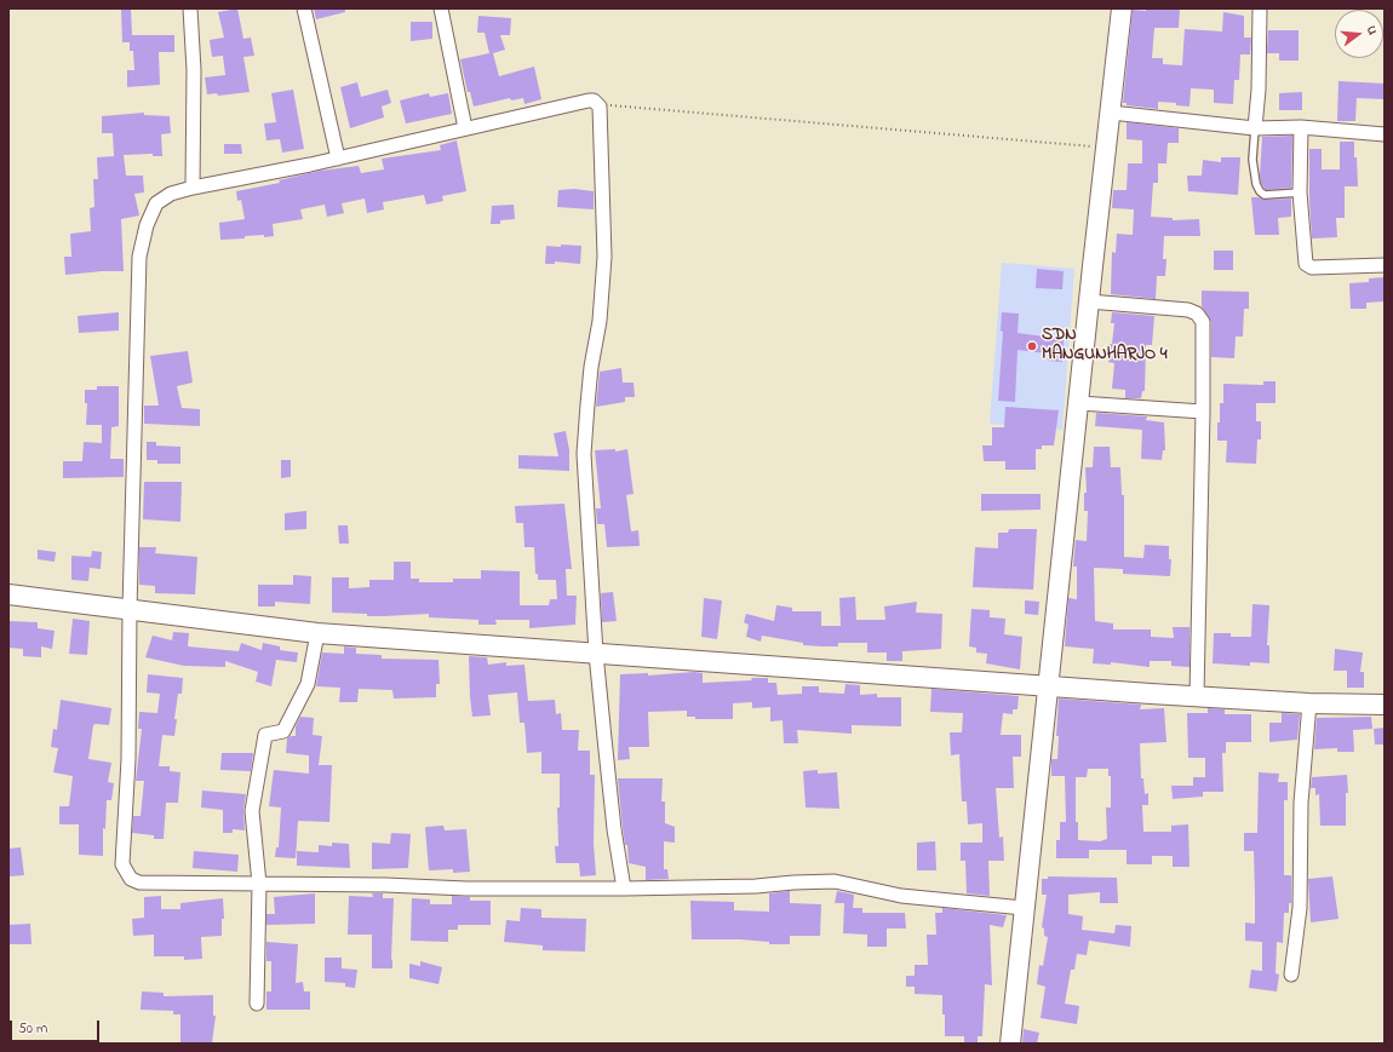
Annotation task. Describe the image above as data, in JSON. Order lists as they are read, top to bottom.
{
  "places": ["SDN MANGUNHARJO 4"],
  "scale_bar": "50 m",
  "north": "right"
}
